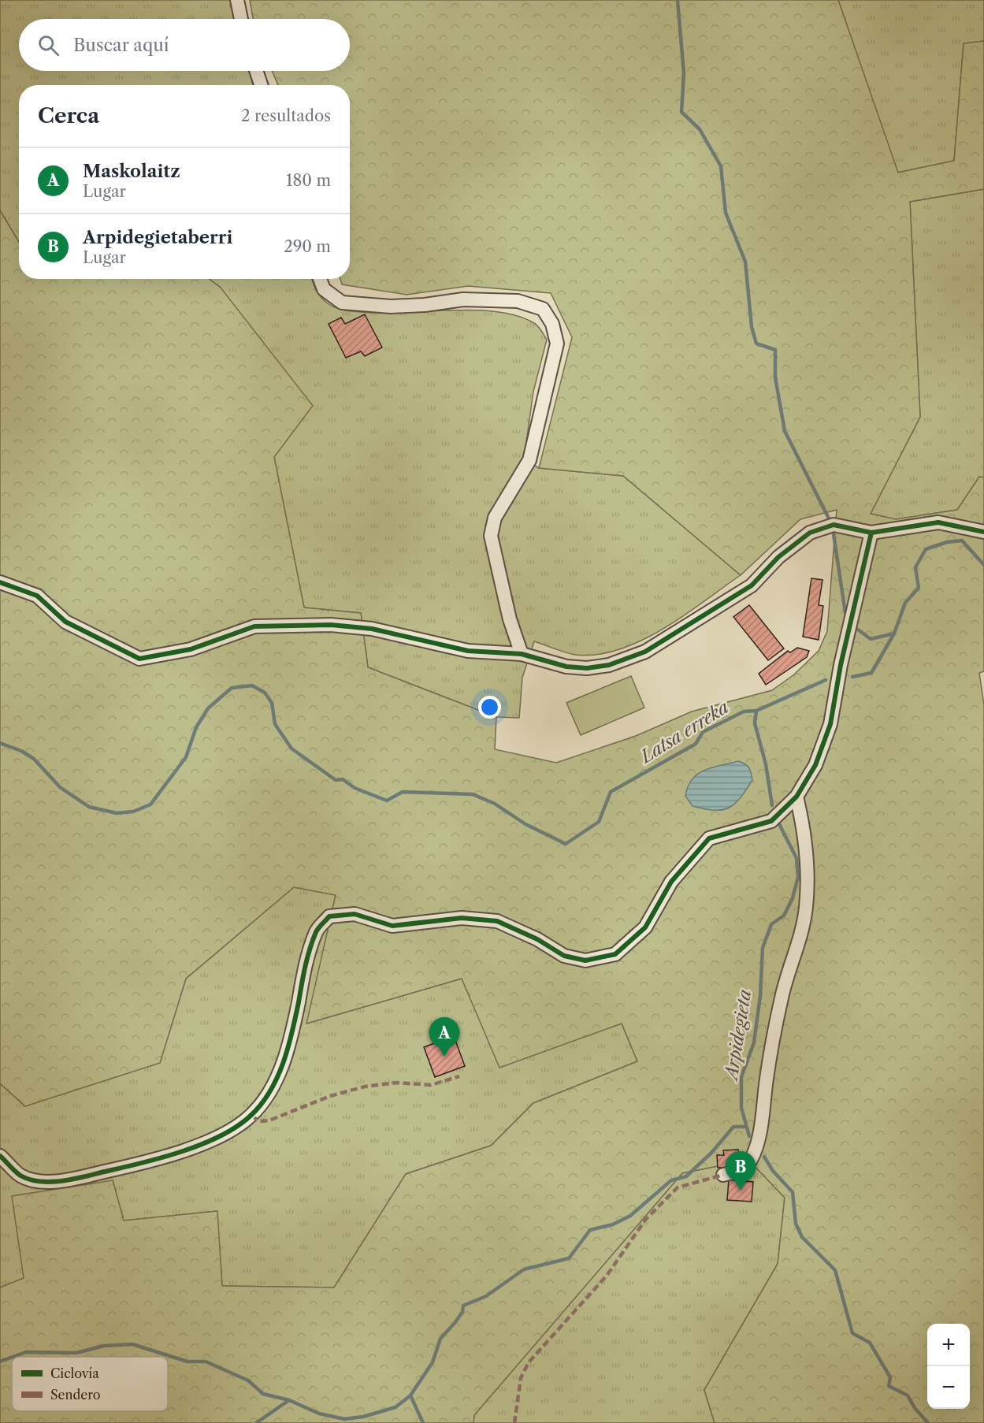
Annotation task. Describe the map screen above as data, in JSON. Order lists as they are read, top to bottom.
{
  "water": ["Latsa erreka", "Arpidegieta"],
  "legend": ["Ciclovía", "Sendero"],
  "page": {
    "search": "Buscar aquí",
    "heading": ["Cerca", "2 resultados"],
    "list": [
      {
        "mark": "A",
        "name": "Maskolaitz",
        "note": "Lugar",
        "value": "180 m"
      },
      {
        "mark": "B",
        "name": "Arpidegietaberri",
        "note": "Lugar",
        "value": "290 m"
      }
    ],
    "pins": ["A", "B"],
    "map_buttons": ["+", "−"]
  }
}
